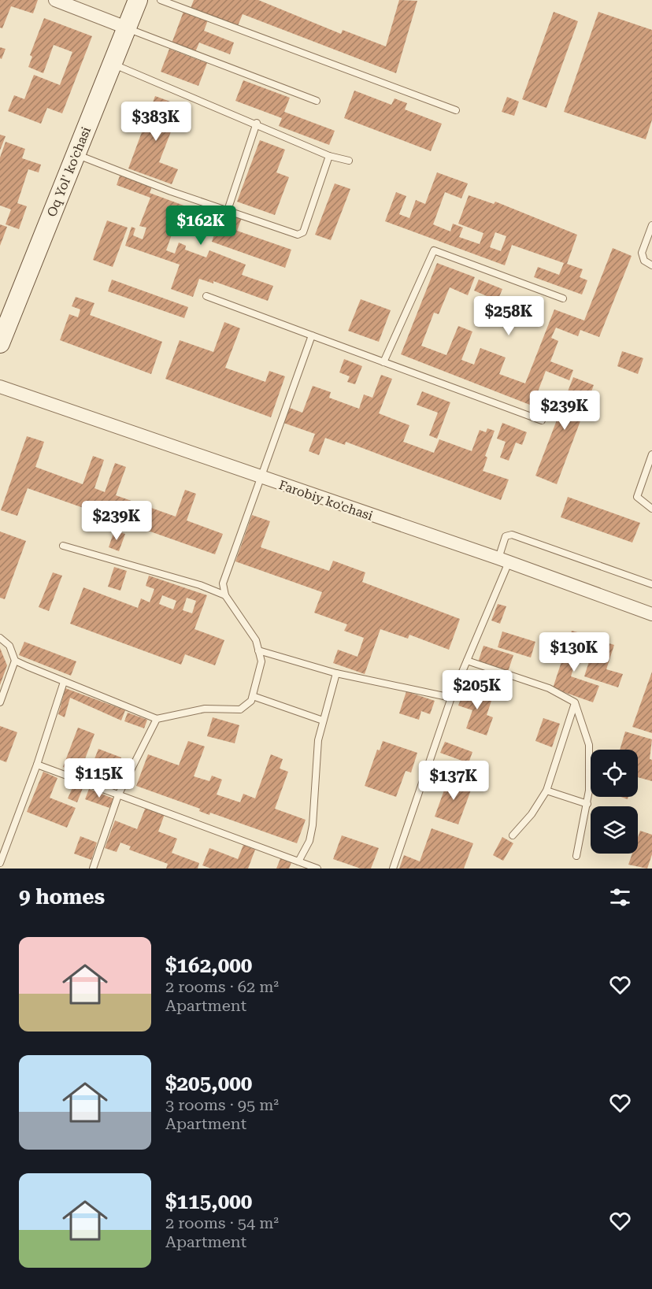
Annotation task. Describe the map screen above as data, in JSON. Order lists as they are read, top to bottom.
{
  "streets": {
    "street": ["Oq Yol' ko'chasi", "Farobiy ko'chasi"]
  },
  "page": {
    "price": [
      "$383K",
      "$162K",
      "$258K",
      "$239K",
      "$239K",
      "$130K",
      "$205K",
      "$115K",
      "$137K"
    ],
    "heading": "9 homes",
    "list": [
      {
        "name": "$162,000",
        "note": "2 rooms · 62 m² · Apartment"
      },
      {
        "name": "$205,000",
        "note": "3 rooms · 95 m² · Apartment"
      },
      {
        "name": "$115,000",
        "note": "2 rooms · 54 m² · Apartment"
      }
    ]
  }
}
